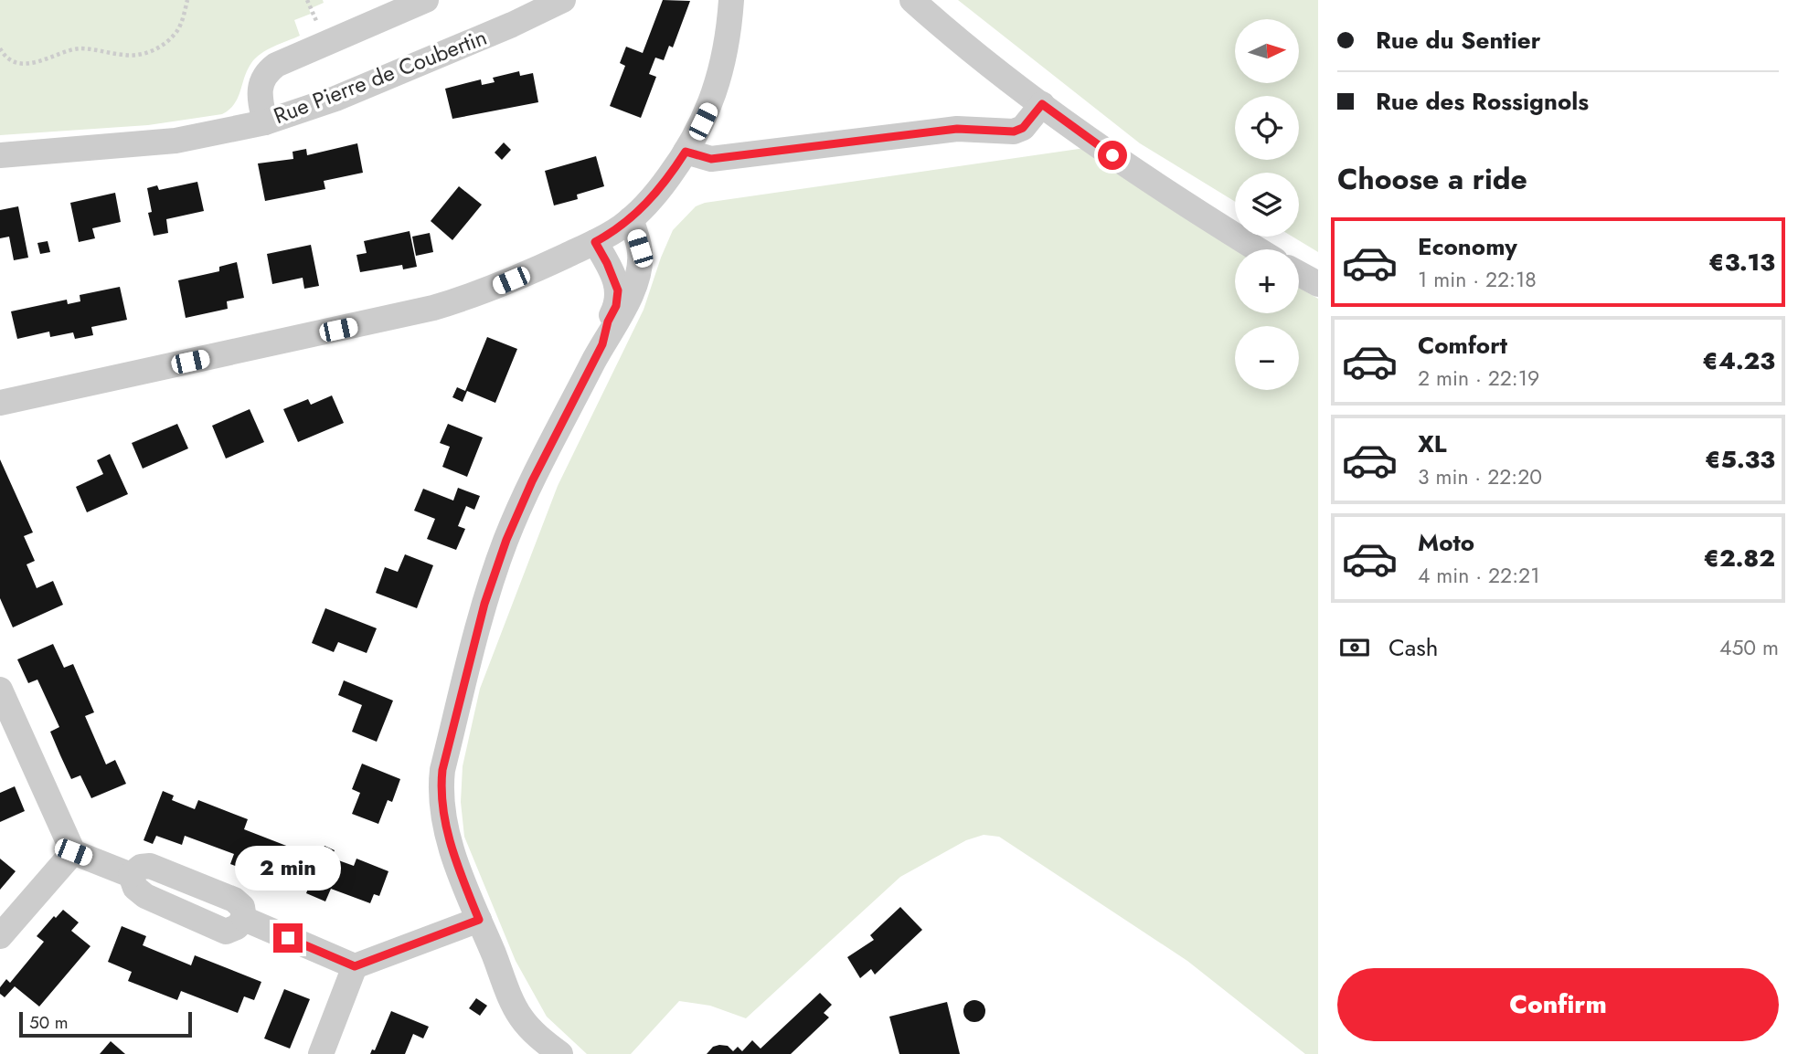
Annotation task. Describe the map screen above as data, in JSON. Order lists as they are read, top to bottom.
{
  "streets": {
    "street": ["Rue Pierre de Coubertin"]
  },
  "scale_bar": "50 m",
  "north": "right",
  "page": {
    "banner": ["Rue du Sentier", "Rue des Rossignols"],
    "map_buttons": ["+", "−"],
    "heading": "Choose a ride",
    "list": [
      {
        "name": "Economy",
        "note": "1 min · 22:18",
        "value": "€3.13"
      },
      {
        "name": "Comfort",
        "note": "2 min · 22:19",
        "value": "€4.23"
      },
      {
        "name": "XL",
        "note": "3 min · 22:20",
        "value": "€5.33"
      },
      {
        "name": "Moto",
        "note": "4 min · 22:21",
        "value": "€2.82"
      }
    ],
    "pay": ["Cash", "450 m"],
    "bubble": "2 min",
    "buttons": "Confirm",
    "scale": "50 m"
  }
}
